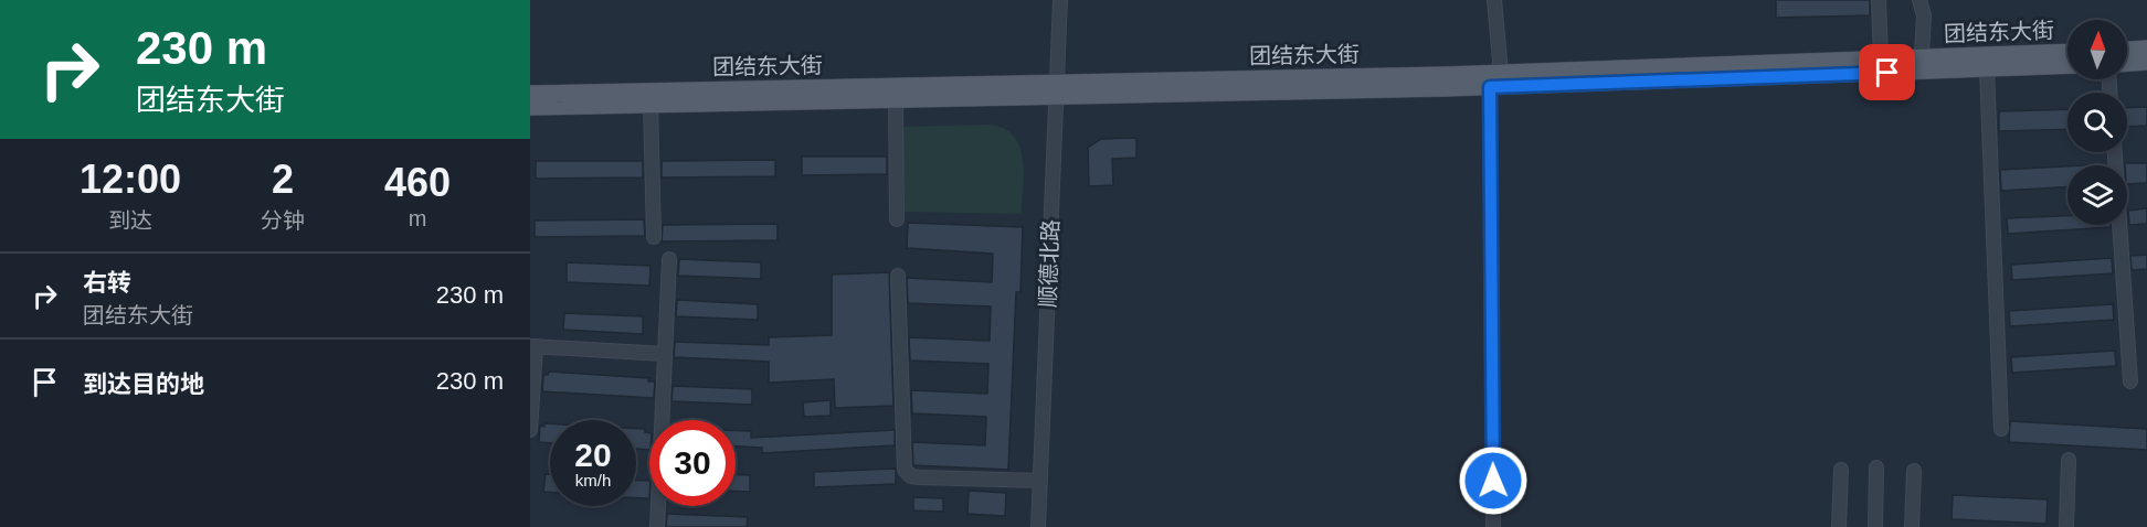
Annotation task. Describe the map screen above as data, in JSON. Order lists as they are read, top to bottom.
{
  "streets": {
    "main road": ["团结东大街"],
    "street": ["顺德北路"]
  },
  "crossings": [
    ["团结东大街", "顺德北路"]
  ],
  "north": "top",
  "page": {
    "turn": ["230 m", "团结东大街"],
    "eta": [
      "12:00",
      "到达",
      "2",
      "分钟",
      "460",
      "m"
    ],
    "list": [
      {
        "name": "右转",
        "note": "团结东大街",
        "value": "230 m"
      },
      {
        "name": "到达目的地",
        "value": "230 m"
      }
    ],
    "speed": "20 km/h",
    "limit": "30"
  }
}
